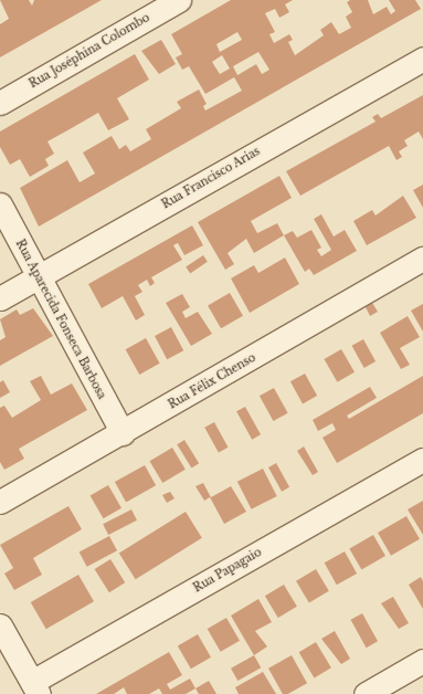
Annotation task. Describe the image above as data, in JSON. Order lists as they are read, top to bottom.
{
  "streets": {
    "street": [
      "Rua Joséphina Colombo",
      "Rua Francisco Arias",
      "Rua Aparecida Fonseca Barbosa",
      "Rua Félix Chenso",
      "Rua Papagaio"
    ]
  },
  "crossings": [
    ["Rua Francisco Arias", "Rua Aparecida Fonseca Barbosa"],
    ["Rua Aparecida Fonseca Barbosa", "Rua Félix Chenso"]
  ]
}
